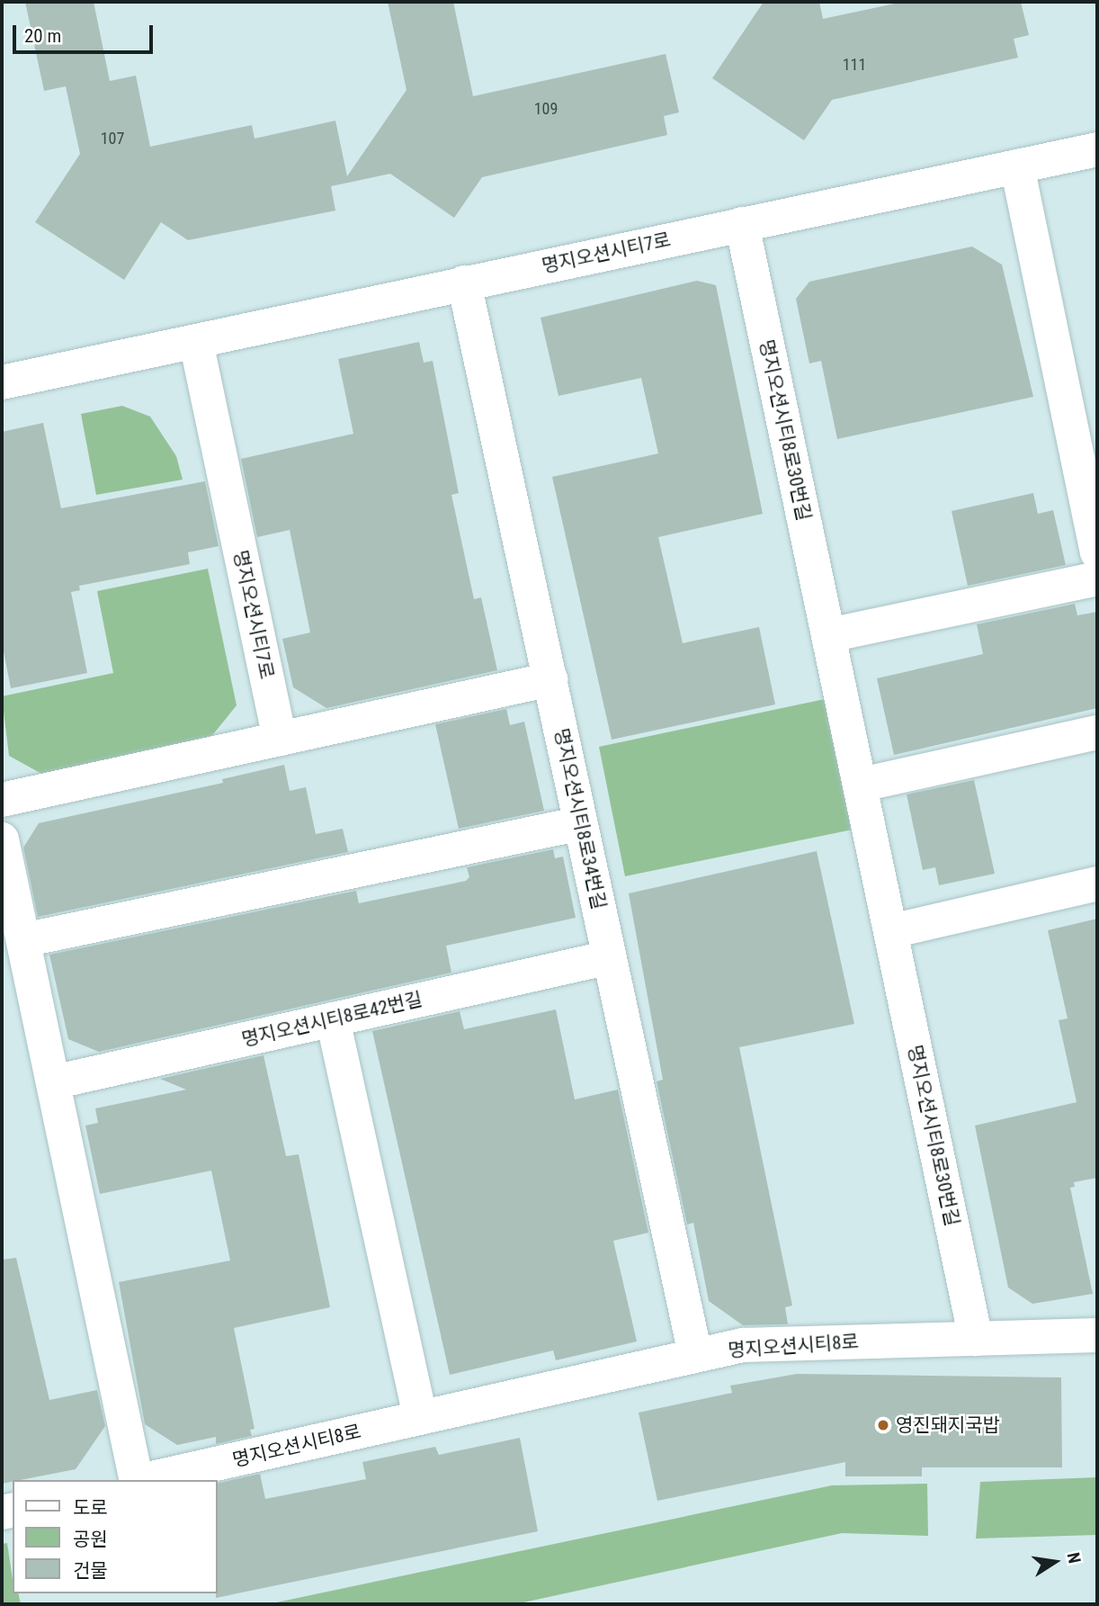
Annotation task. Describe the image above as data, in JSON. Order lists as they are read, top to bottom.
{
  "streets": {
    "street": [
      "명지오션시티7로",
      "명지오션시티8로30번길",
      "명지오션시티8로34번길",
      "명지오션시티8로42번길",
      "명지오션시티8로"
    ]
  },
  "crossings": [
    ["명지오션시티7로", "명지오션시티8로30번길"],
    ["명지오션시티7로", "명지오션시티8로34번길"],
    ["명지오션시티8로30번길", "명지오션시티8로"],
    ["명지오션시티8로34번길", "명지오션시티8로42번길"],
    ["명지오션시티8로34번길", "명지오션시티8로"]
  ],
  "places": ["영진돼지국밥"],
  "house_numbers": ["111", "109", "107"],
  "legend": ["도로", "공원", "건물"],
  "scale_bar": "20 m",
  "north": "right"
}
